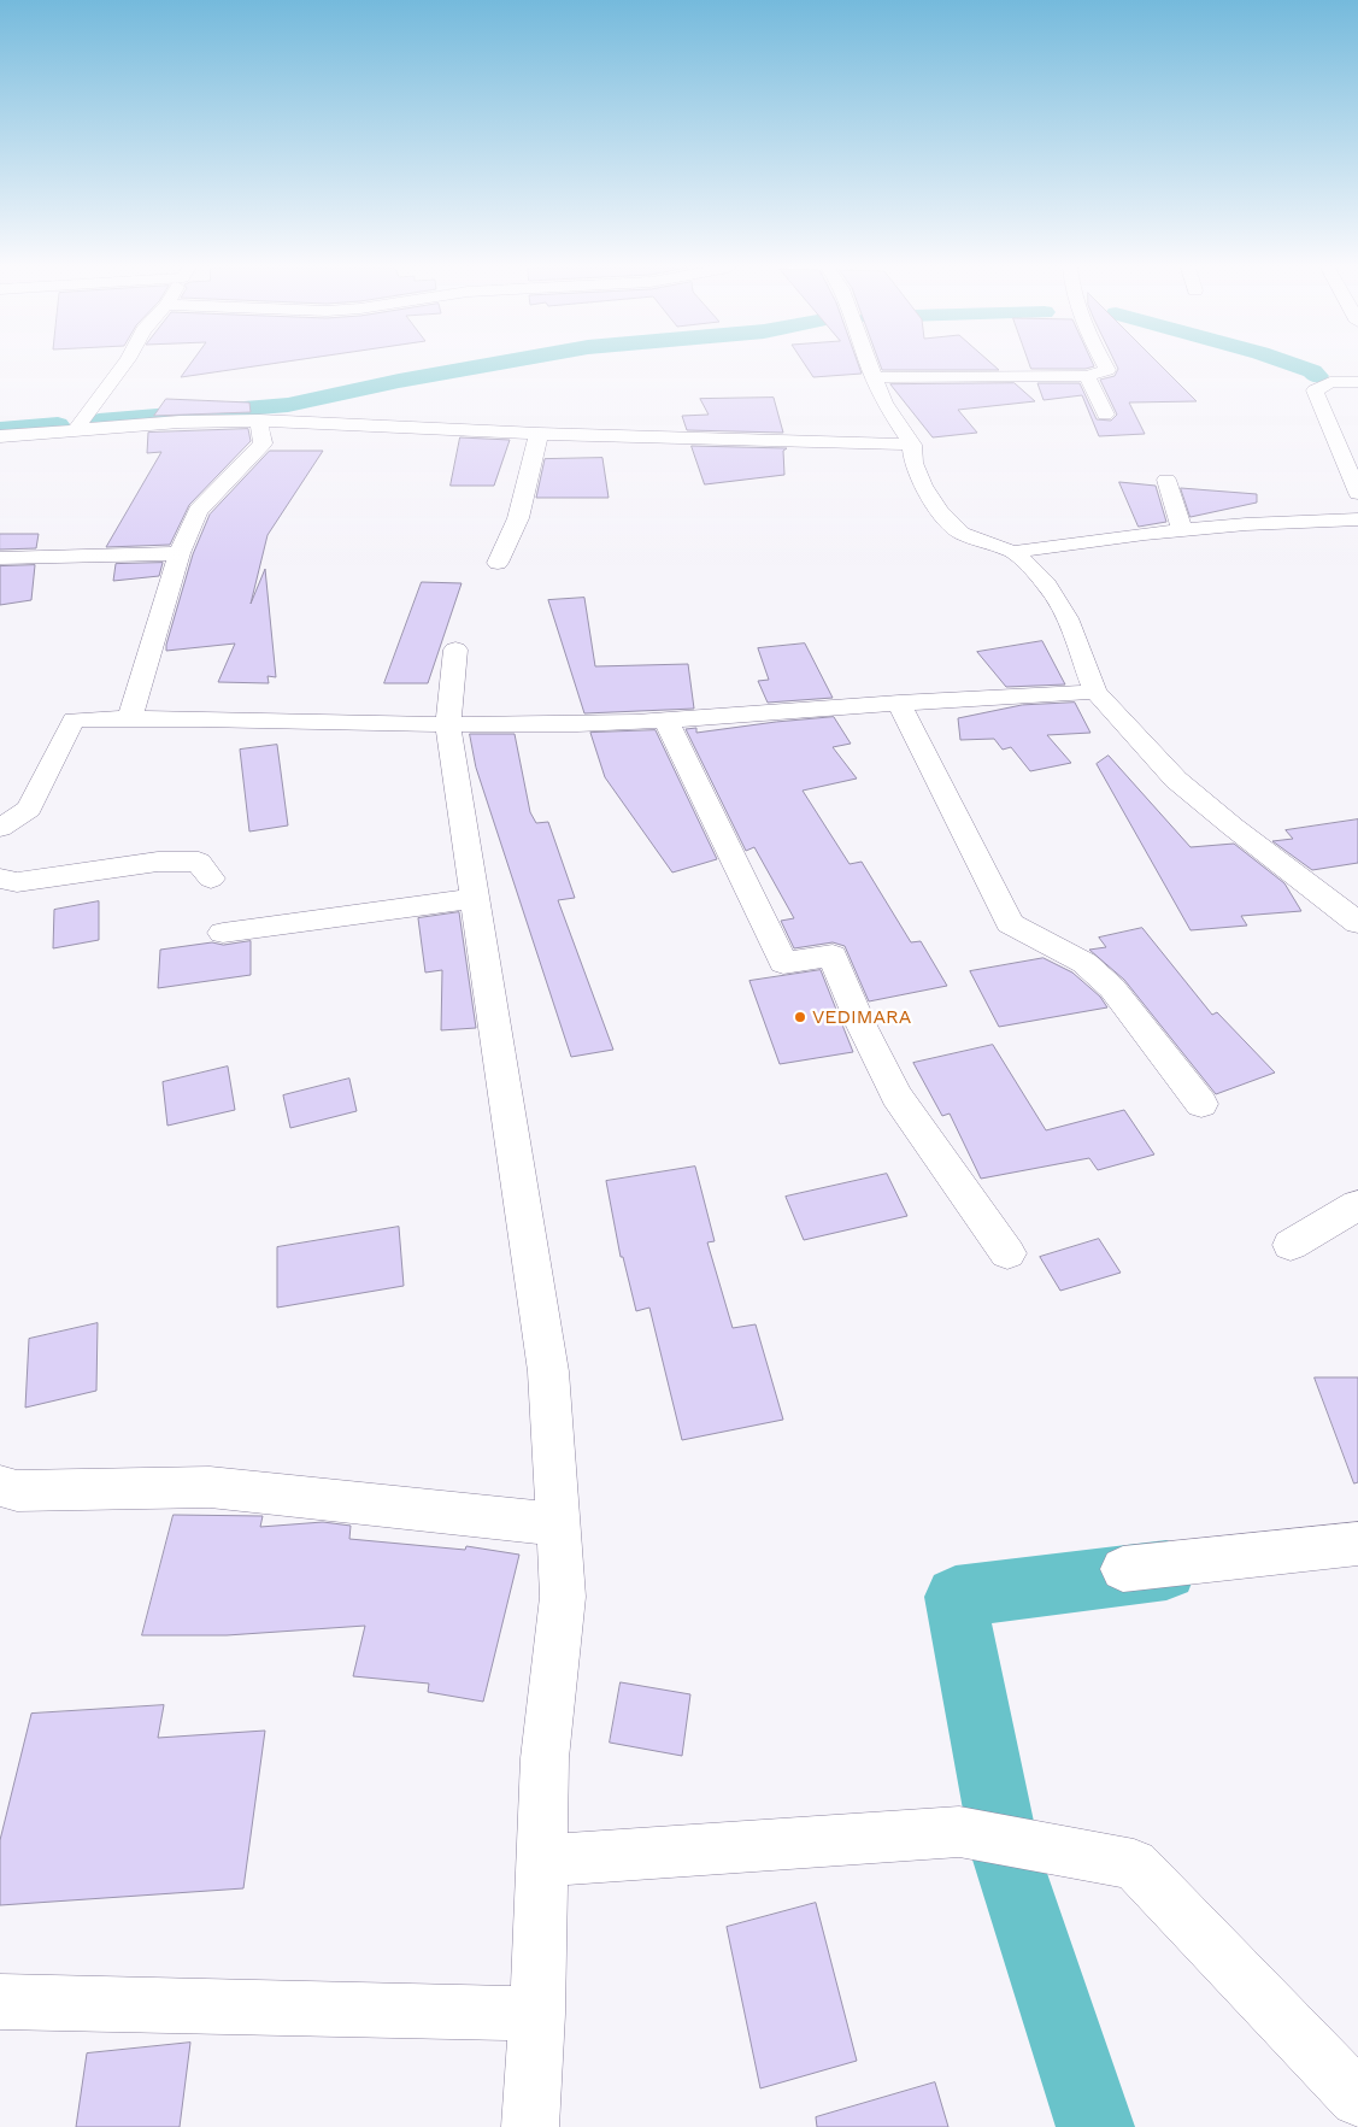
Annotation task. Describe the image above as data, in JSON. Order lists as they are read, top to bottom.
{
  "places": ["VEDIMARA"]
}
